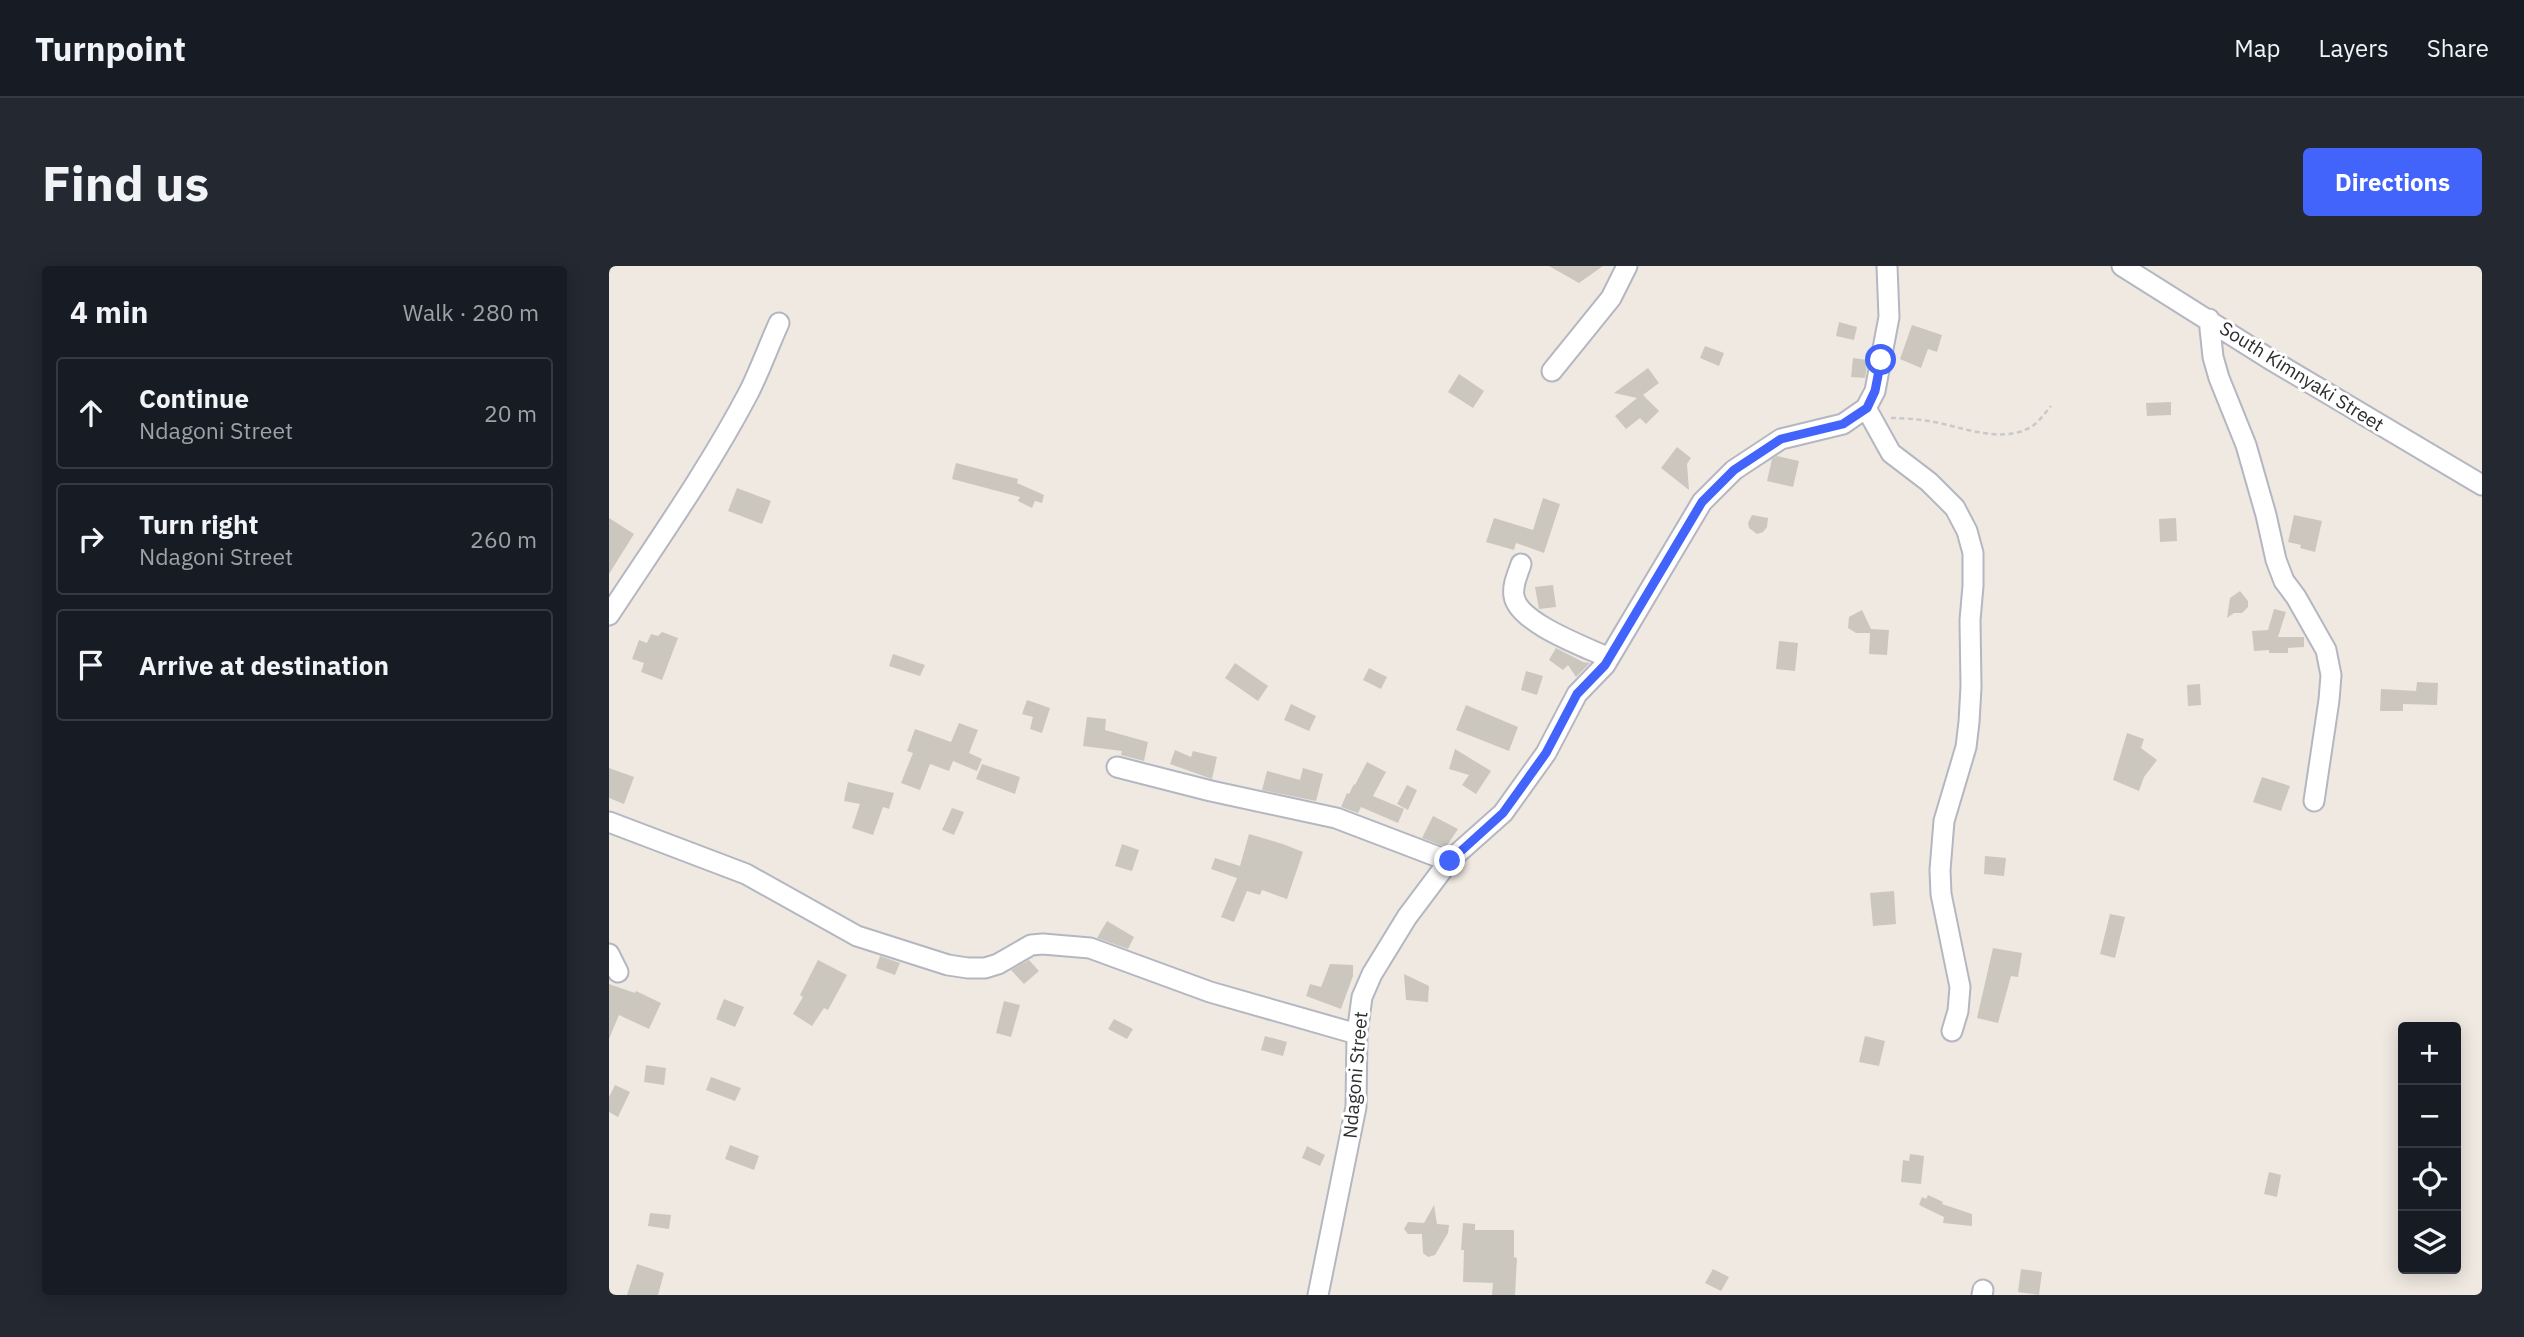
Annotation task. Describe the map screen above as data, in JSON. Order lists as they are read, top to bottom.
{
  "streets": {
    "street": ["South Kimnyaki Street", "Ndagoni Street"]
  },
  "page": {
    "header": "Turnpoint",
    "nav": ["Map", "Layers", "Share"],
    "buttons": "Directions",
    "title": "Find us",
    "heading": ["4 min", "Walk · 280 m"],
    "list": [
      ["Continue", "Ndagoni Street", "20 m"],
      ["Turn right", "Ndagoni Street", "260 m"],
      "Arrive at destination"
    ],
    "map_buttons": ["+", "−"]
  }
}
